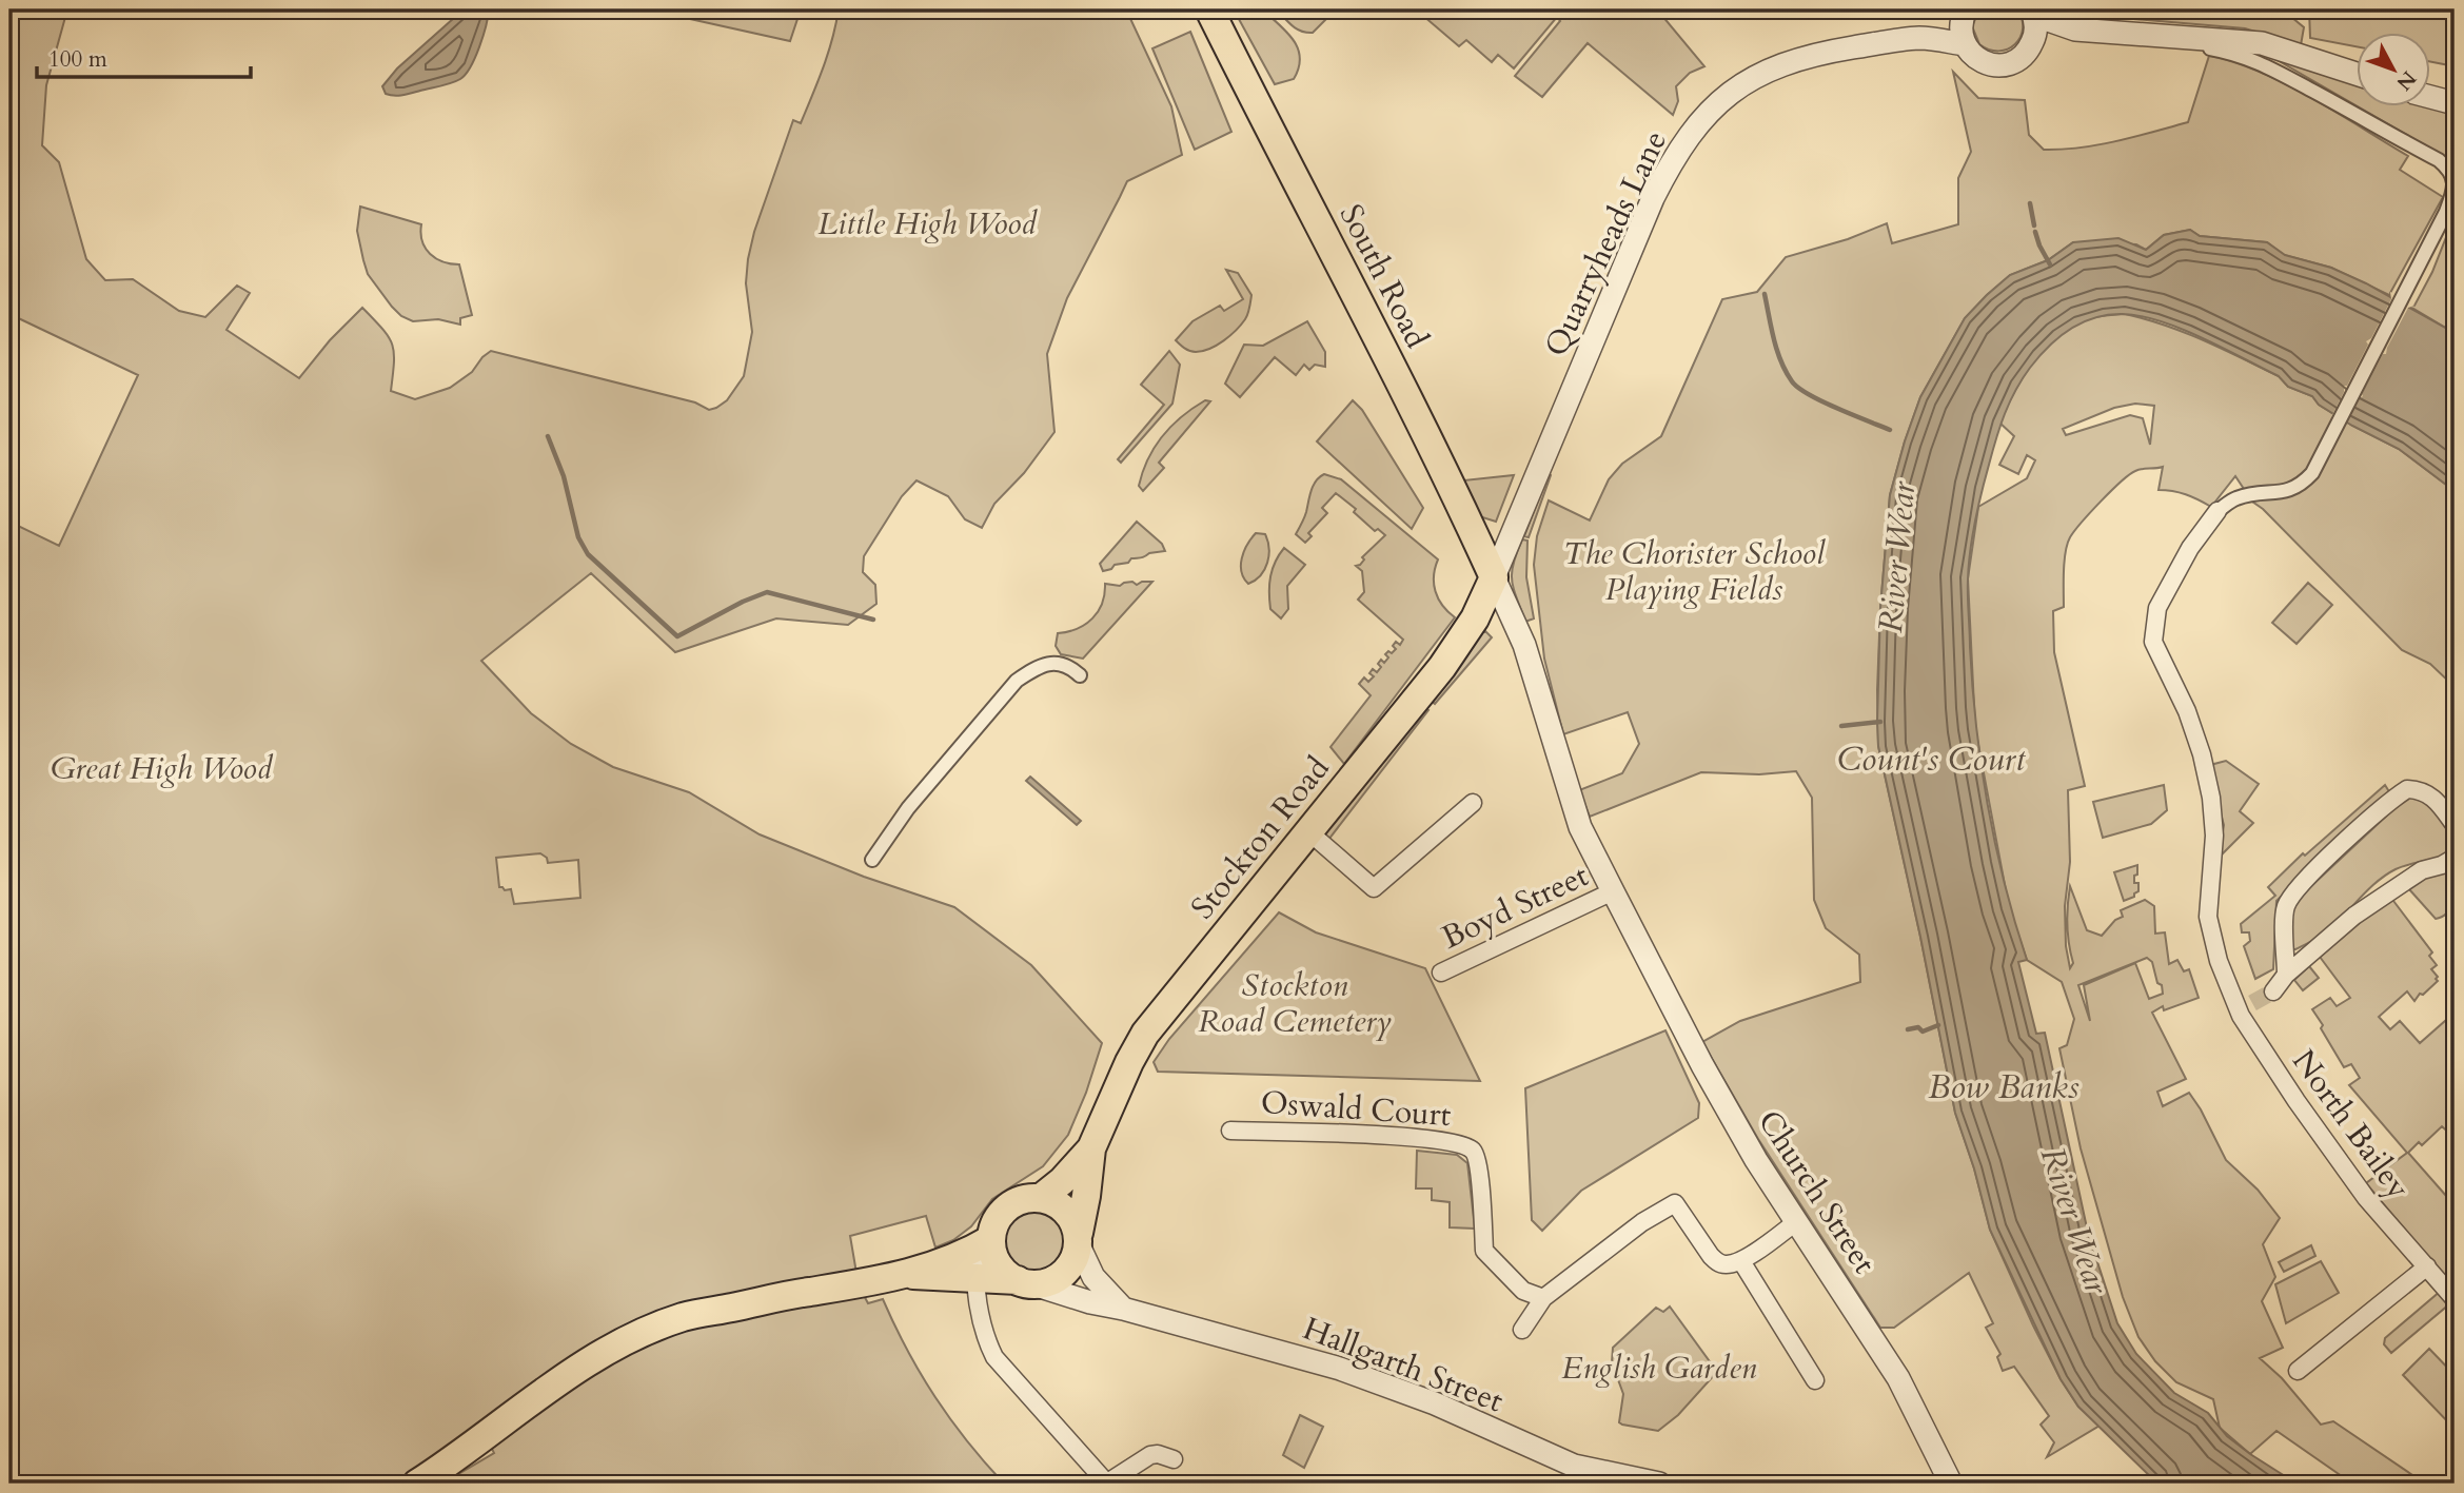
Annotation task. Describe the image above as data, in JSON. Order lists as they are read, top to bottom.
{
  "streets": {
    "main road": ["South Road", "Stockton Road"],
    "street": [
      "Quarryheads Lane",
      "Boyd Street",
      "Oswald Court",
      "North Bailey",
      "Church Street",
      "Hallgarth Street"
    ]
  },
  "crossings": [
    ["Quarryheads Lane", "South Road"],
    ["Quarryheads Lane", "Stockton Road"],
    ["Quarryheads Lane", "Church Street"],
    ["South Road", "Stockton Road"],
    ["South Road", "Church Street"],
    ["Stockton Road", "Church Street"],
    ["Stockton Road", "Hallgarth Street"],
    ["Boyd Street", "Church Street"]
  ],
  "water": ["River Wear", "Count's Court", "Bow Banks"],
  "parks": [
    "Little High Wood",
    "The Chorister School Playing Fields",
    "Great High Wood",
    "Stockton Road Cemetery",
    "English Garden"
  ],
  "scale_bar": "100 m",
  "north": "bottom right"
}
